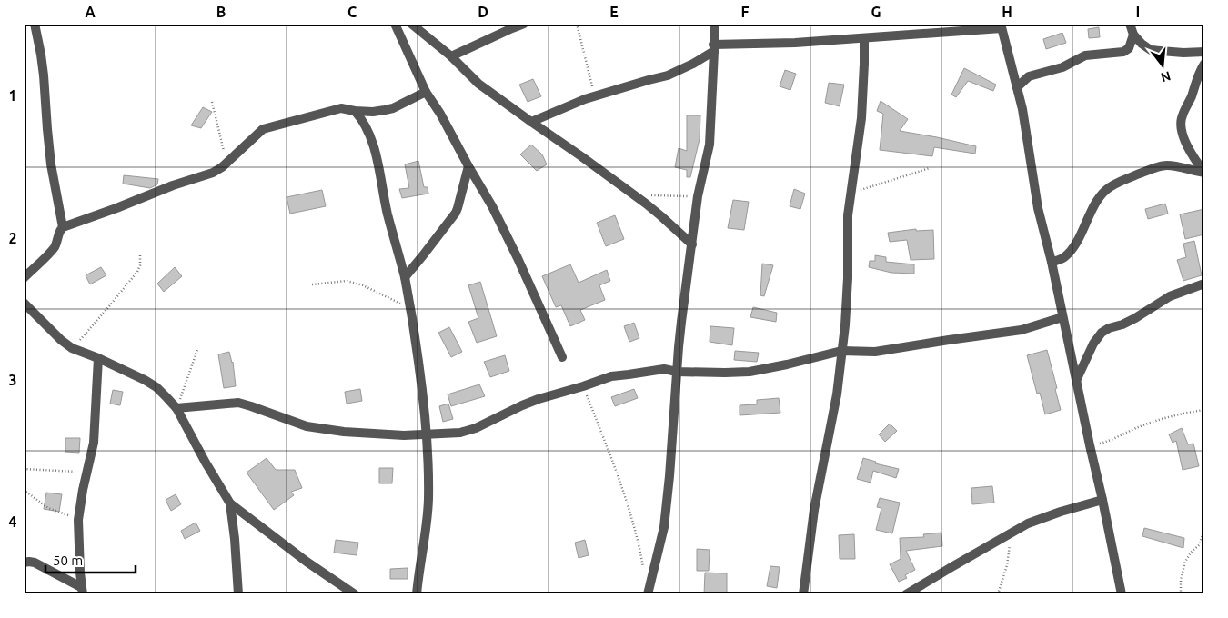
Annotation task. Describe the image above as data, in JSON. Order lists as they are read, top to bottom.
{
  "scale_bar": "50 m",
  "north": "bottom",
  "grid": {
    "columns": [
      "A",
      "B",
      "C",
      "D",
      "E",
      "F",
      "G",
      "H",
      "I"
    ],
    "rows": [
      "1",
      "2",
      "3",
      "4"
    ]
  }
}
